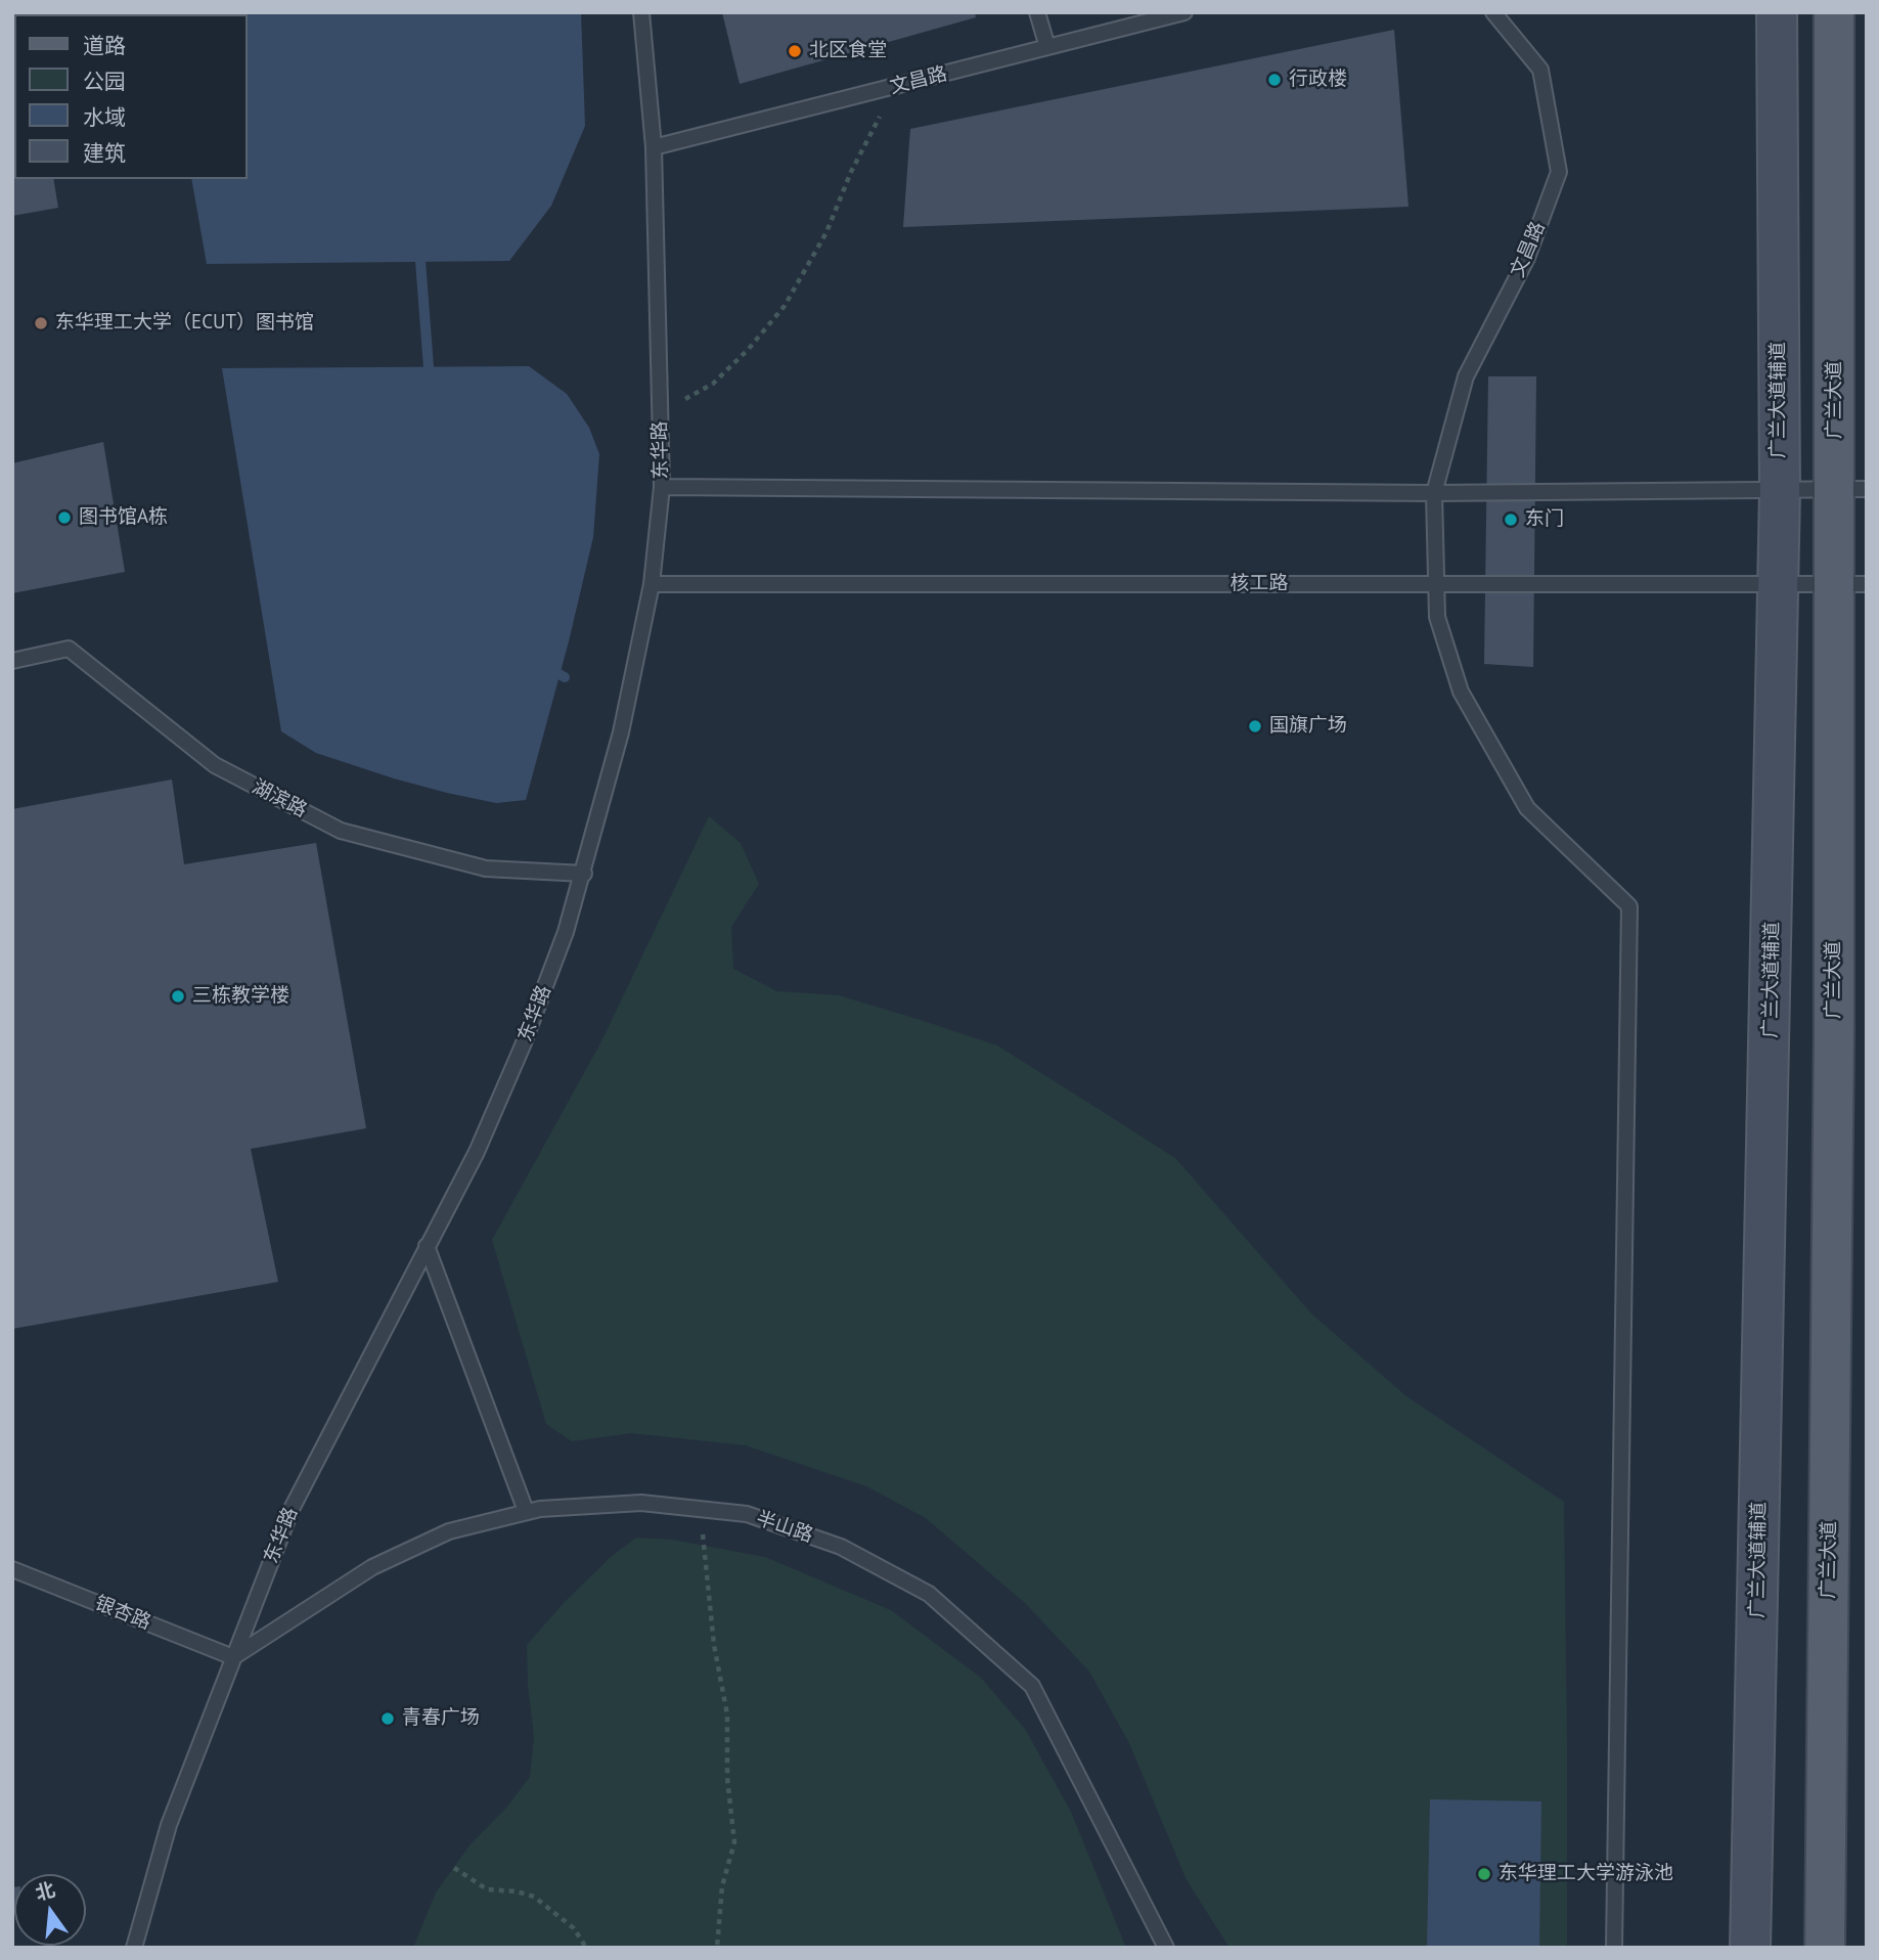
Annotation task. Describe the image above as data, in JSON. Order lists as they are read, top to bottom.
{
  "streets": {
    "main road": ["广兰大道辅道", "广兰大道"],
    "lane": [
      "文昌路",
      "东华路",
      "核工路",
      "湖滨路",
      "半山路",
      "银杏路"
    ]
  },
  "crossings": [
    ["文昌路", "东华路"],
    ["文昌路", "核工路"],
    ["广兰大道辅道", "核工路"],
    ["广兰大道", "核工路"],
    ["东华路", "核工路"],
    ["东华路", "湖滨路"],
    ["东华路", "半山路"],
    ["东华路", "银杏路"],
    ["半山路", "银杏路"]
  ],
  "places": [
    "北区食堂",
    "行政楼",
    "东华理工大学（ECUT）图书馆",
    "图书馆A栋",
    "东门",
    "国旗广场",
    "三栋教学楼",
    "青春广场",
    "东华理工大学游泳池"
  ],
  "legend": [
    "道路",
    "公园",
    "水域",
    "建筑"
  ],
  "north": "top"
}
